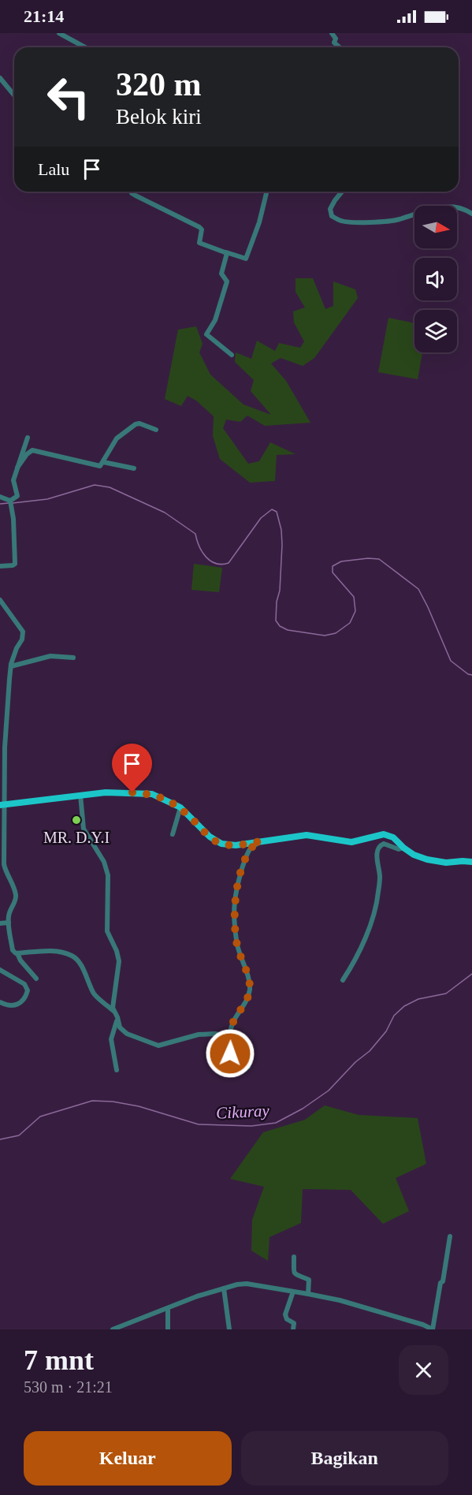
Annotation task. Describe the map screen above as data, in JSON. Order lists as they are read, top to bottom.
{
  "water": ["Cikuray"],
  "places": ["MR. D.Y.I"],
  "north": "right",
  "page": {
    "status": "21:14",
    "turn": ["320 m", "Belok kiri"],
    "then": "Lalu",
    "heading": ["7 mnt", "530 m · 21:21"],
    "buttons": ["Keluar", "Bagikan"]
  }
}
